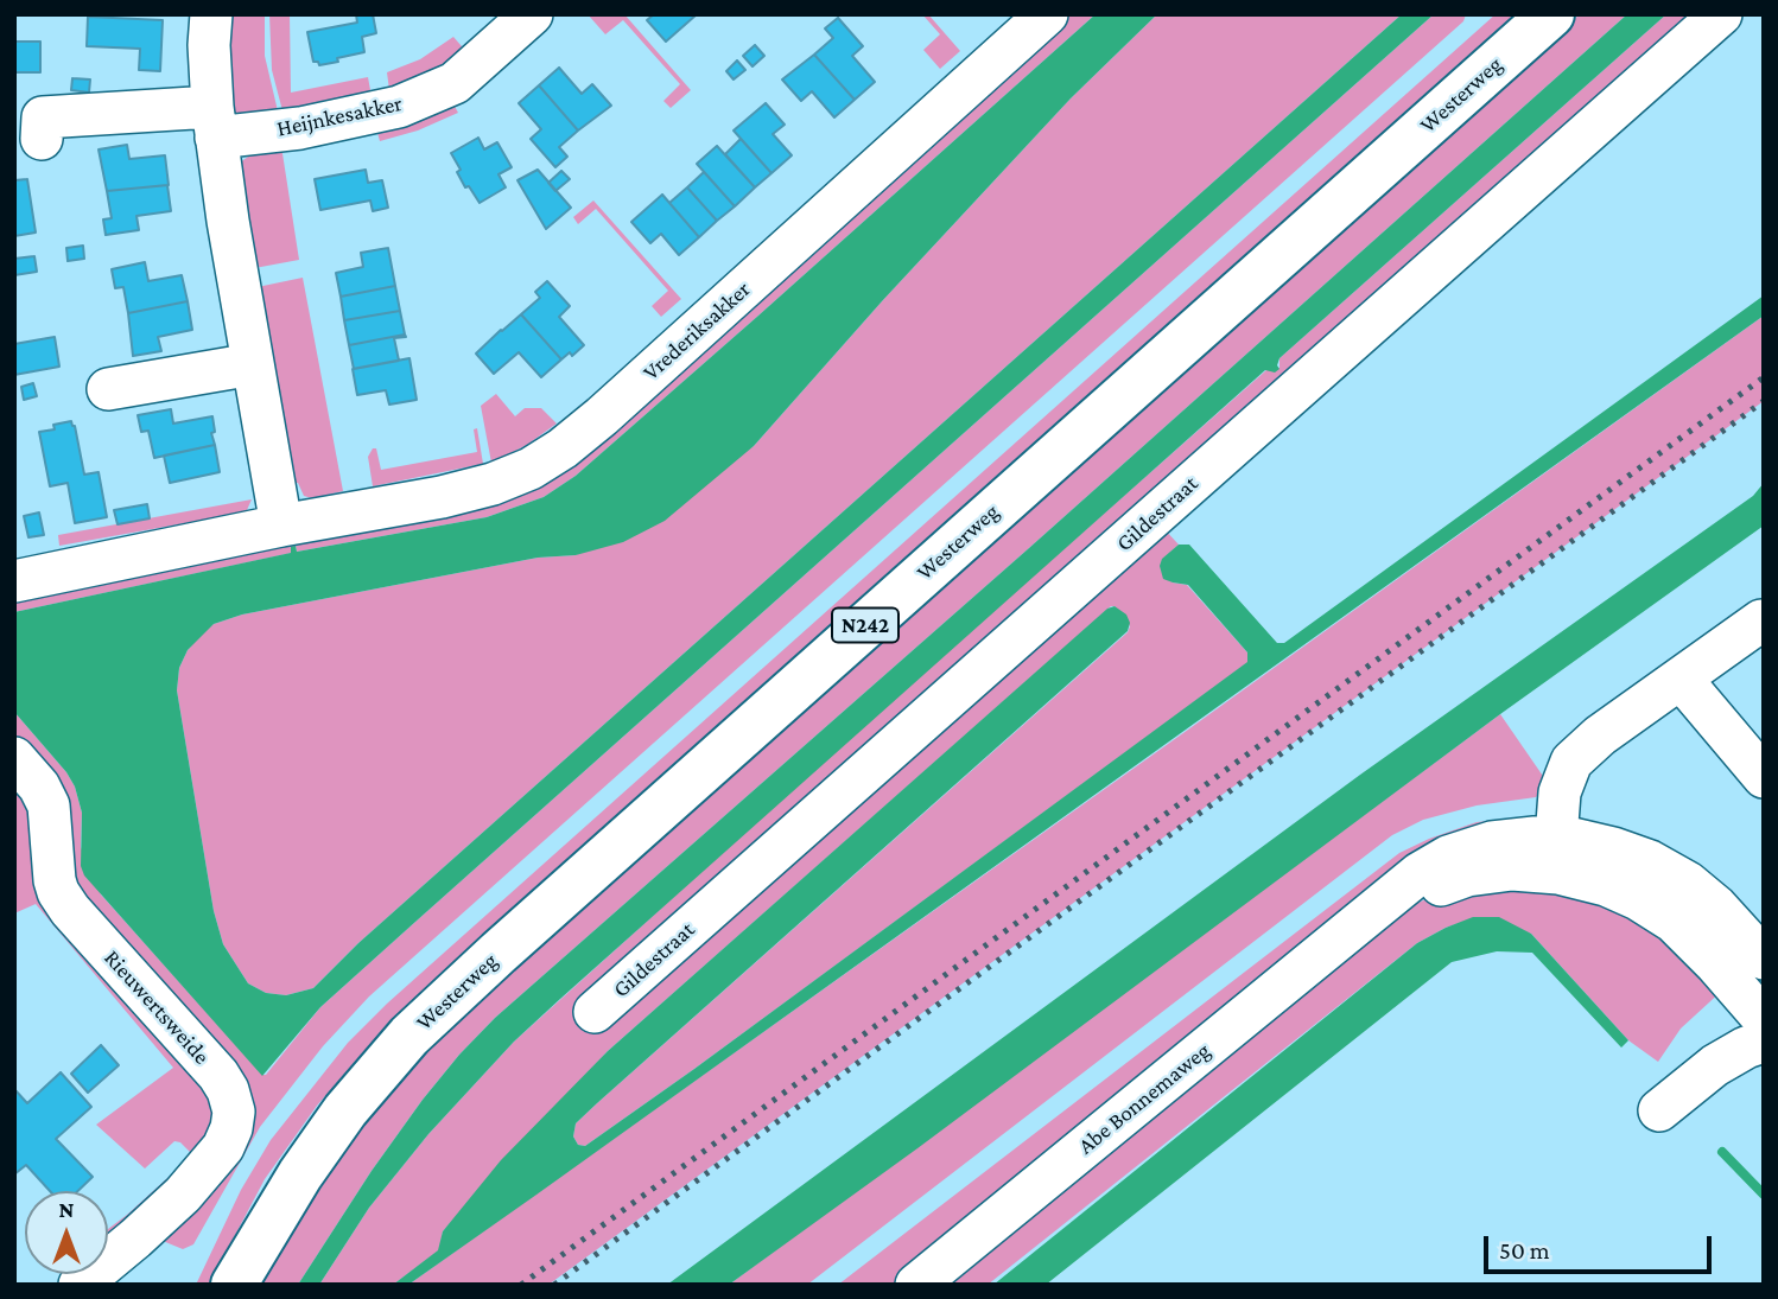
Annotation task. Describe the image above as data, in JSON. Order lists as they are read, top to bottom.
{
  "streets": {
    "main road": ["Westerweg", "N242"],
    "street": [
      "Heijnkesakker",
      "Vrederiksakker",
      "Gildestraat",
      "Rieuwertsweide",
      "Abe Bonnemaweg"
    ]
  },
  "scale_bar": "50 m",
  "north": "top"
}
